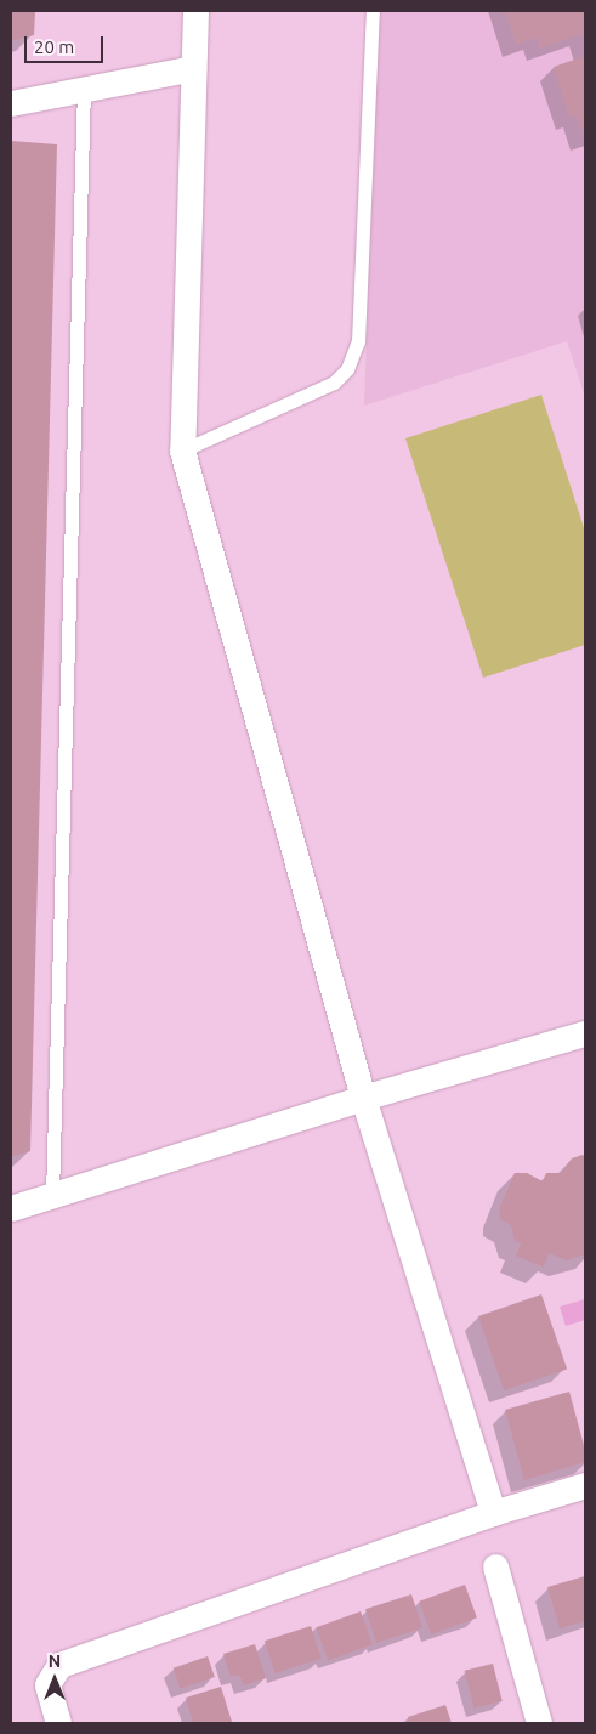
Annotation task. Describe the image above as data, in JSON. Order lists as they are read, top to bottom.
{
  "scale_bar": "20 m",
  "north": "top"
}
